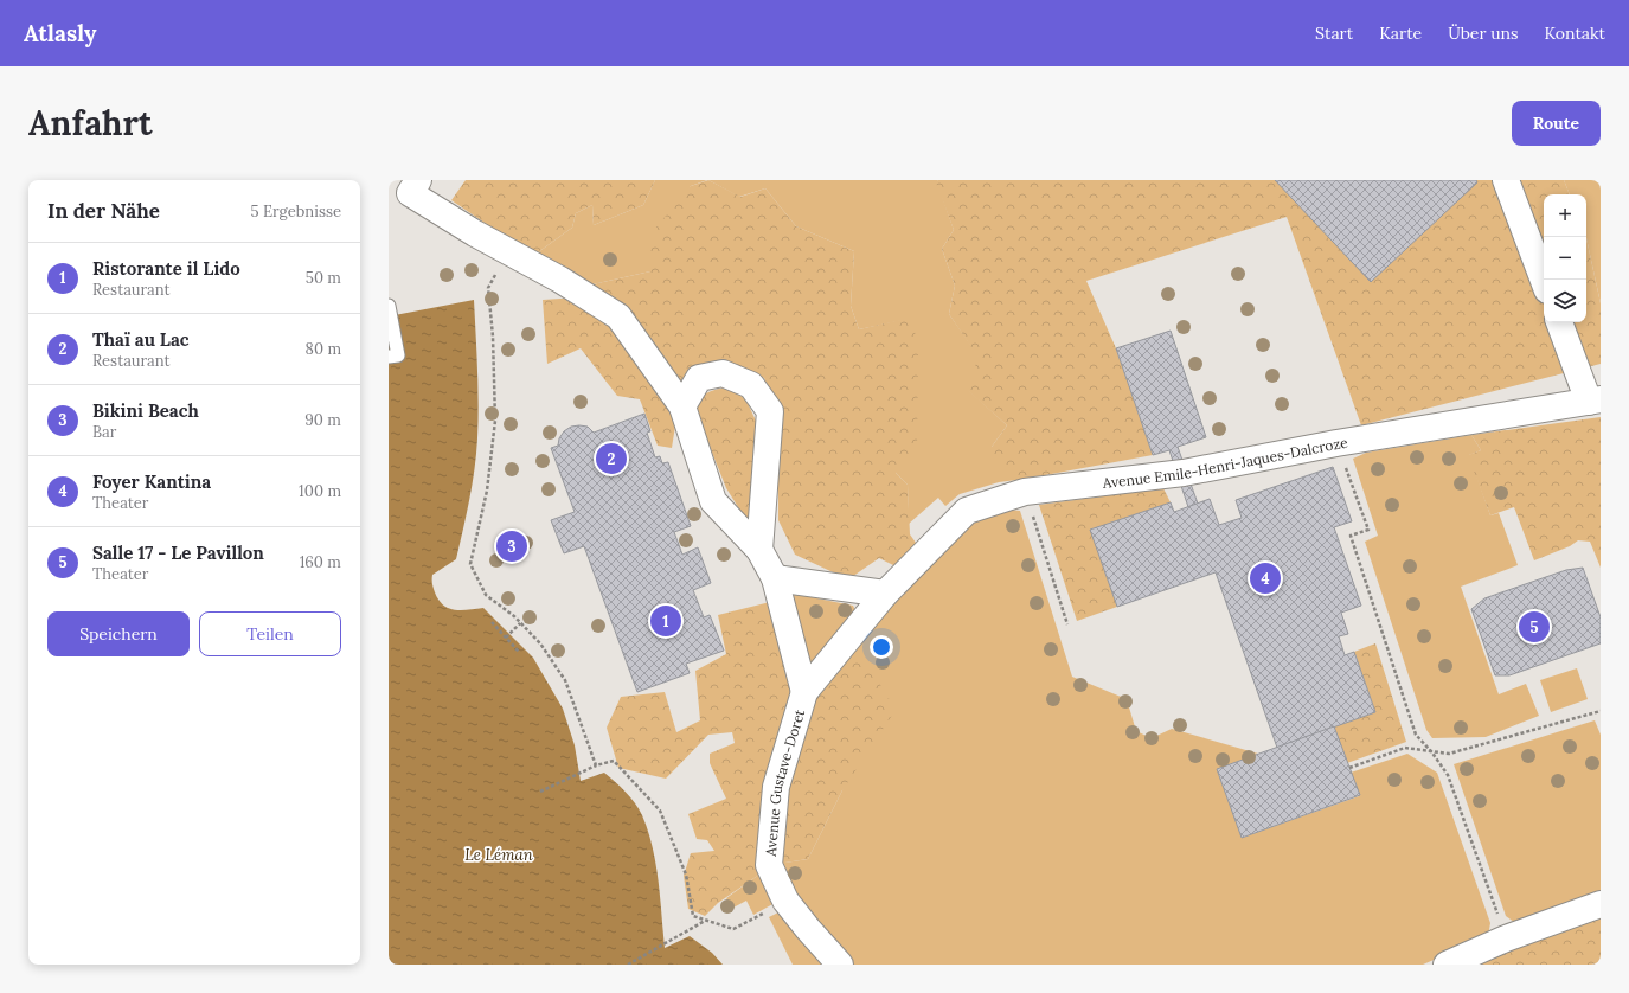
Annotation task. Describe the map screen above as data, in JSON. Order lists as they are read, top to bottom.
{
  "streets": {
    "street": ["Avenue Emile-Henri-Jaques-Dalcroze", "Avenue Gustave-Doret"]
  },
  "crossings": [
    ["Avenue Emile-Henri-Jaques-Dalcroze", "Avenue Gustave-Doret"]
  ],
  "water": ["Le Léman"],
  "page": {
    "header": "Atlasly",
    "nav": [
      "Start",
      "Karte",
      "Über uns",
      "Kontakt"
    ],
    "buttons": [
      "Route",
      ["Speichern", "Teilen"]
    ],
    "title": "Anfahrt",
    "heading": ["In der Nähe", "5 Ergebnisse"],
    "map_buttons": ["+", "−"],
    "list": [
      {
        "mark": "1",
        "name": "Ristorante il Lido",
        "note": "Restaurant",
        "value": "50 m"
      },
      {
        "mark": "2",
        "name": "Thaï au Lac",
        "note": "Restaurant",
        "value": "80 m"
      },
      {
        "mark": "3",
        "name": "Bikini Beach",
        "note": "Bar",
        "value": "90 m"
      },
      {
        "mark": "4",
        "name": "Foyer Kantina",
        "note": "Theater",
        "value": "100 m"
      },
      {
        "mark": "5",
        "name": "Salle 17 - Le Pavillon",
        "note": "Theater",
        "value": "160 m"
      }
    ],
    "pins": [
      "2",
      "3",
      "4",
      "1",
      "5"
    ]
  }
}
